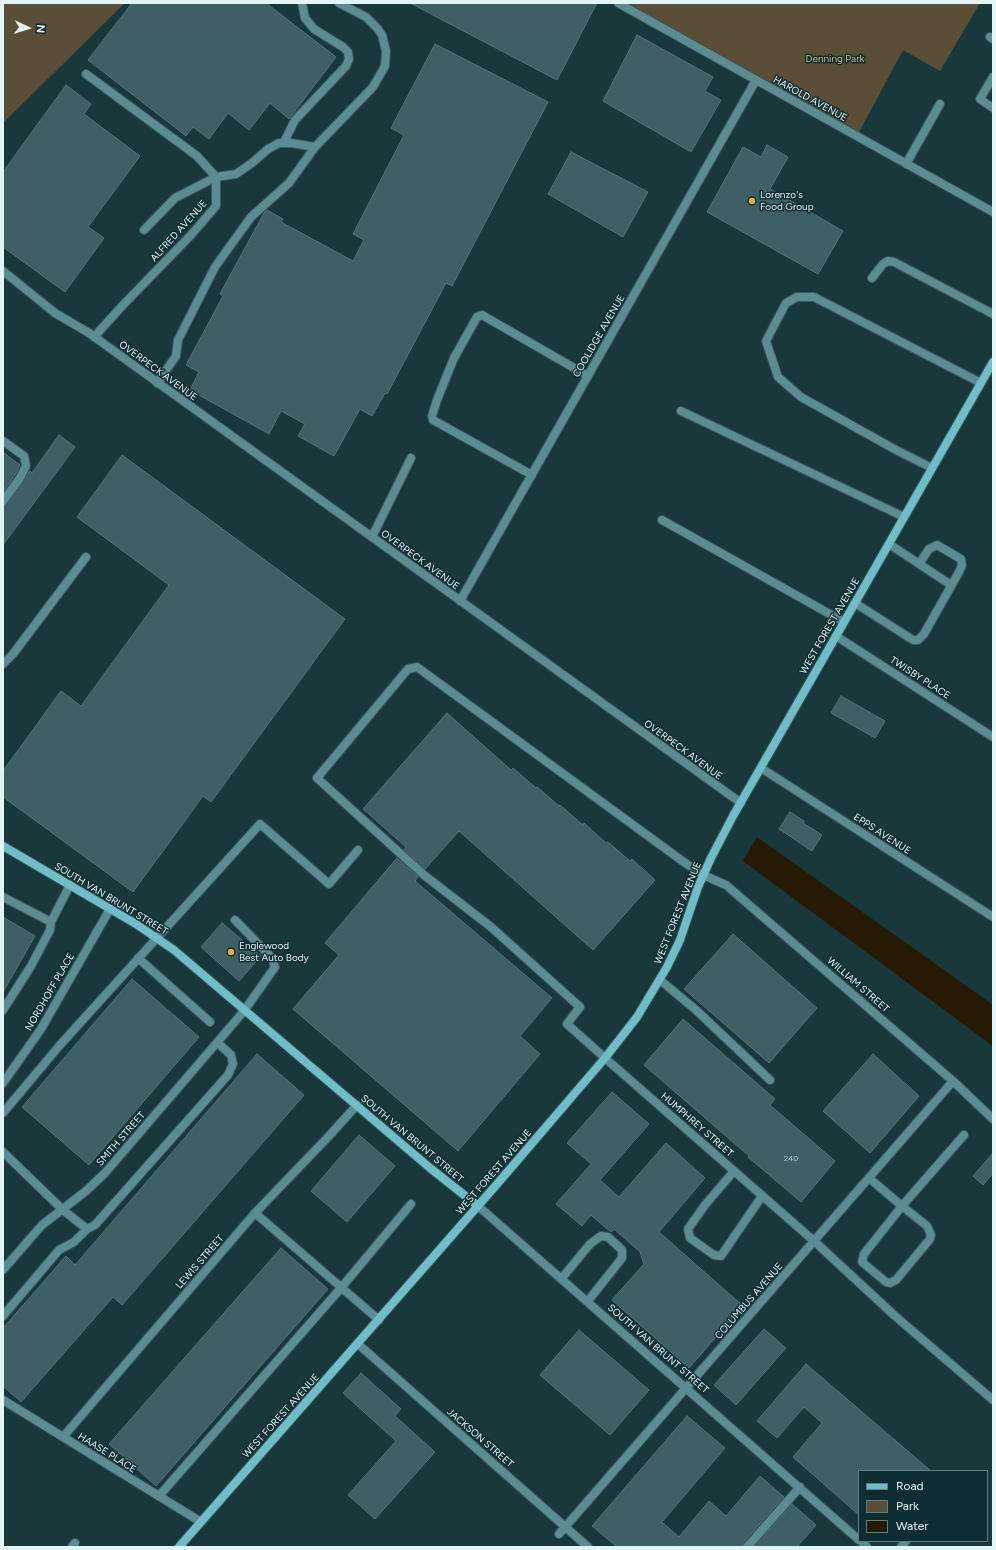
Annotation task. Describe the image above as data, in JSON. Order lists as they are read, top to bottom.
{
  "streets": {
    "street": [
      "HAROLD AVENUE",
      "ALFRED AVENUE",
      "COOLIDGE AVENUE",
      "OVERPECK AVENUE",
      "WEST FOREST AVENUE",
      "TWISBY PLACE",
      "EPPS AVENUE",
      "SOUTH VAN BRUNT STREET",
      "WILLIAM STREET",
      "NORDHOFF PLACE",
      "HUMPHREY STREET",
      "SMITH STREET",
      "LEWIS STREET",
      "COLUMBUS AVENUE",
      "JACKSON STREET",
      "HAASE PLACE"
    ]
  },
  "crossings": [
    ["HAROLD AVENUE", "COOLIDGE AVENUE"],
    ["ALFRED AVENUE", "OVERPECK AVENUE"],
    ["COOLIDGE AVENUE", "OVERPECK AVENUE"],
    ["OVERPECK AVENUE", "WEST FOREST AVENUE"],
    ["WEST FOREST AVENUE", "TWISBY PLACE"],
    ["WEST FOREST AVENUE", "EPPS AVENUE"],
    ["WEST FOREST AVENUE", "SOUTH VAN BRUNT STREET"],
    ["WEST FOREST AVENUE", "WILLIAM STREET"],
    ["WEST FOREST AVENUE", "HUMPHREY STREET"],
    ["WEST FOREST AVENUE", "JACKSON STREET"],
    ["WEST FOREST AVENUE", "HAASE PLACE"],
    ["SOUTH VAN BRUNT STREET", "NORDHOFF PLACE"],
    ["SOUTH VAN BRUNT STREET", "SMITH STREET"],
    ["SOUTH VAN BRUNT STREET", "LEWIS STREET"],
    ["SOUTH VAN BRUNT STREET", "COLUMBUS AVENUE"],
    ["WILLIAM STREET", "HUMPHREY STREET"],
    ["WILLIAM STREET", "COLUMBUS AVENUE"],
    ["HUMPHREY STREET", "COLUMBUS AVENUE"],
    ["LEWIS STREET", "HAASE PLACE"],
    ["COLUMBUS AVENUE", "JACKSON STREET"]
  ],
  "parks": ["Denning Park"],
  "places": ["Lorenzo's Food Group", "Englewood Best Auto Body"],
  "house_numbers": ["240"],
  "legend": ["Road", "Park", "Water"],
  "north": "right"
}
